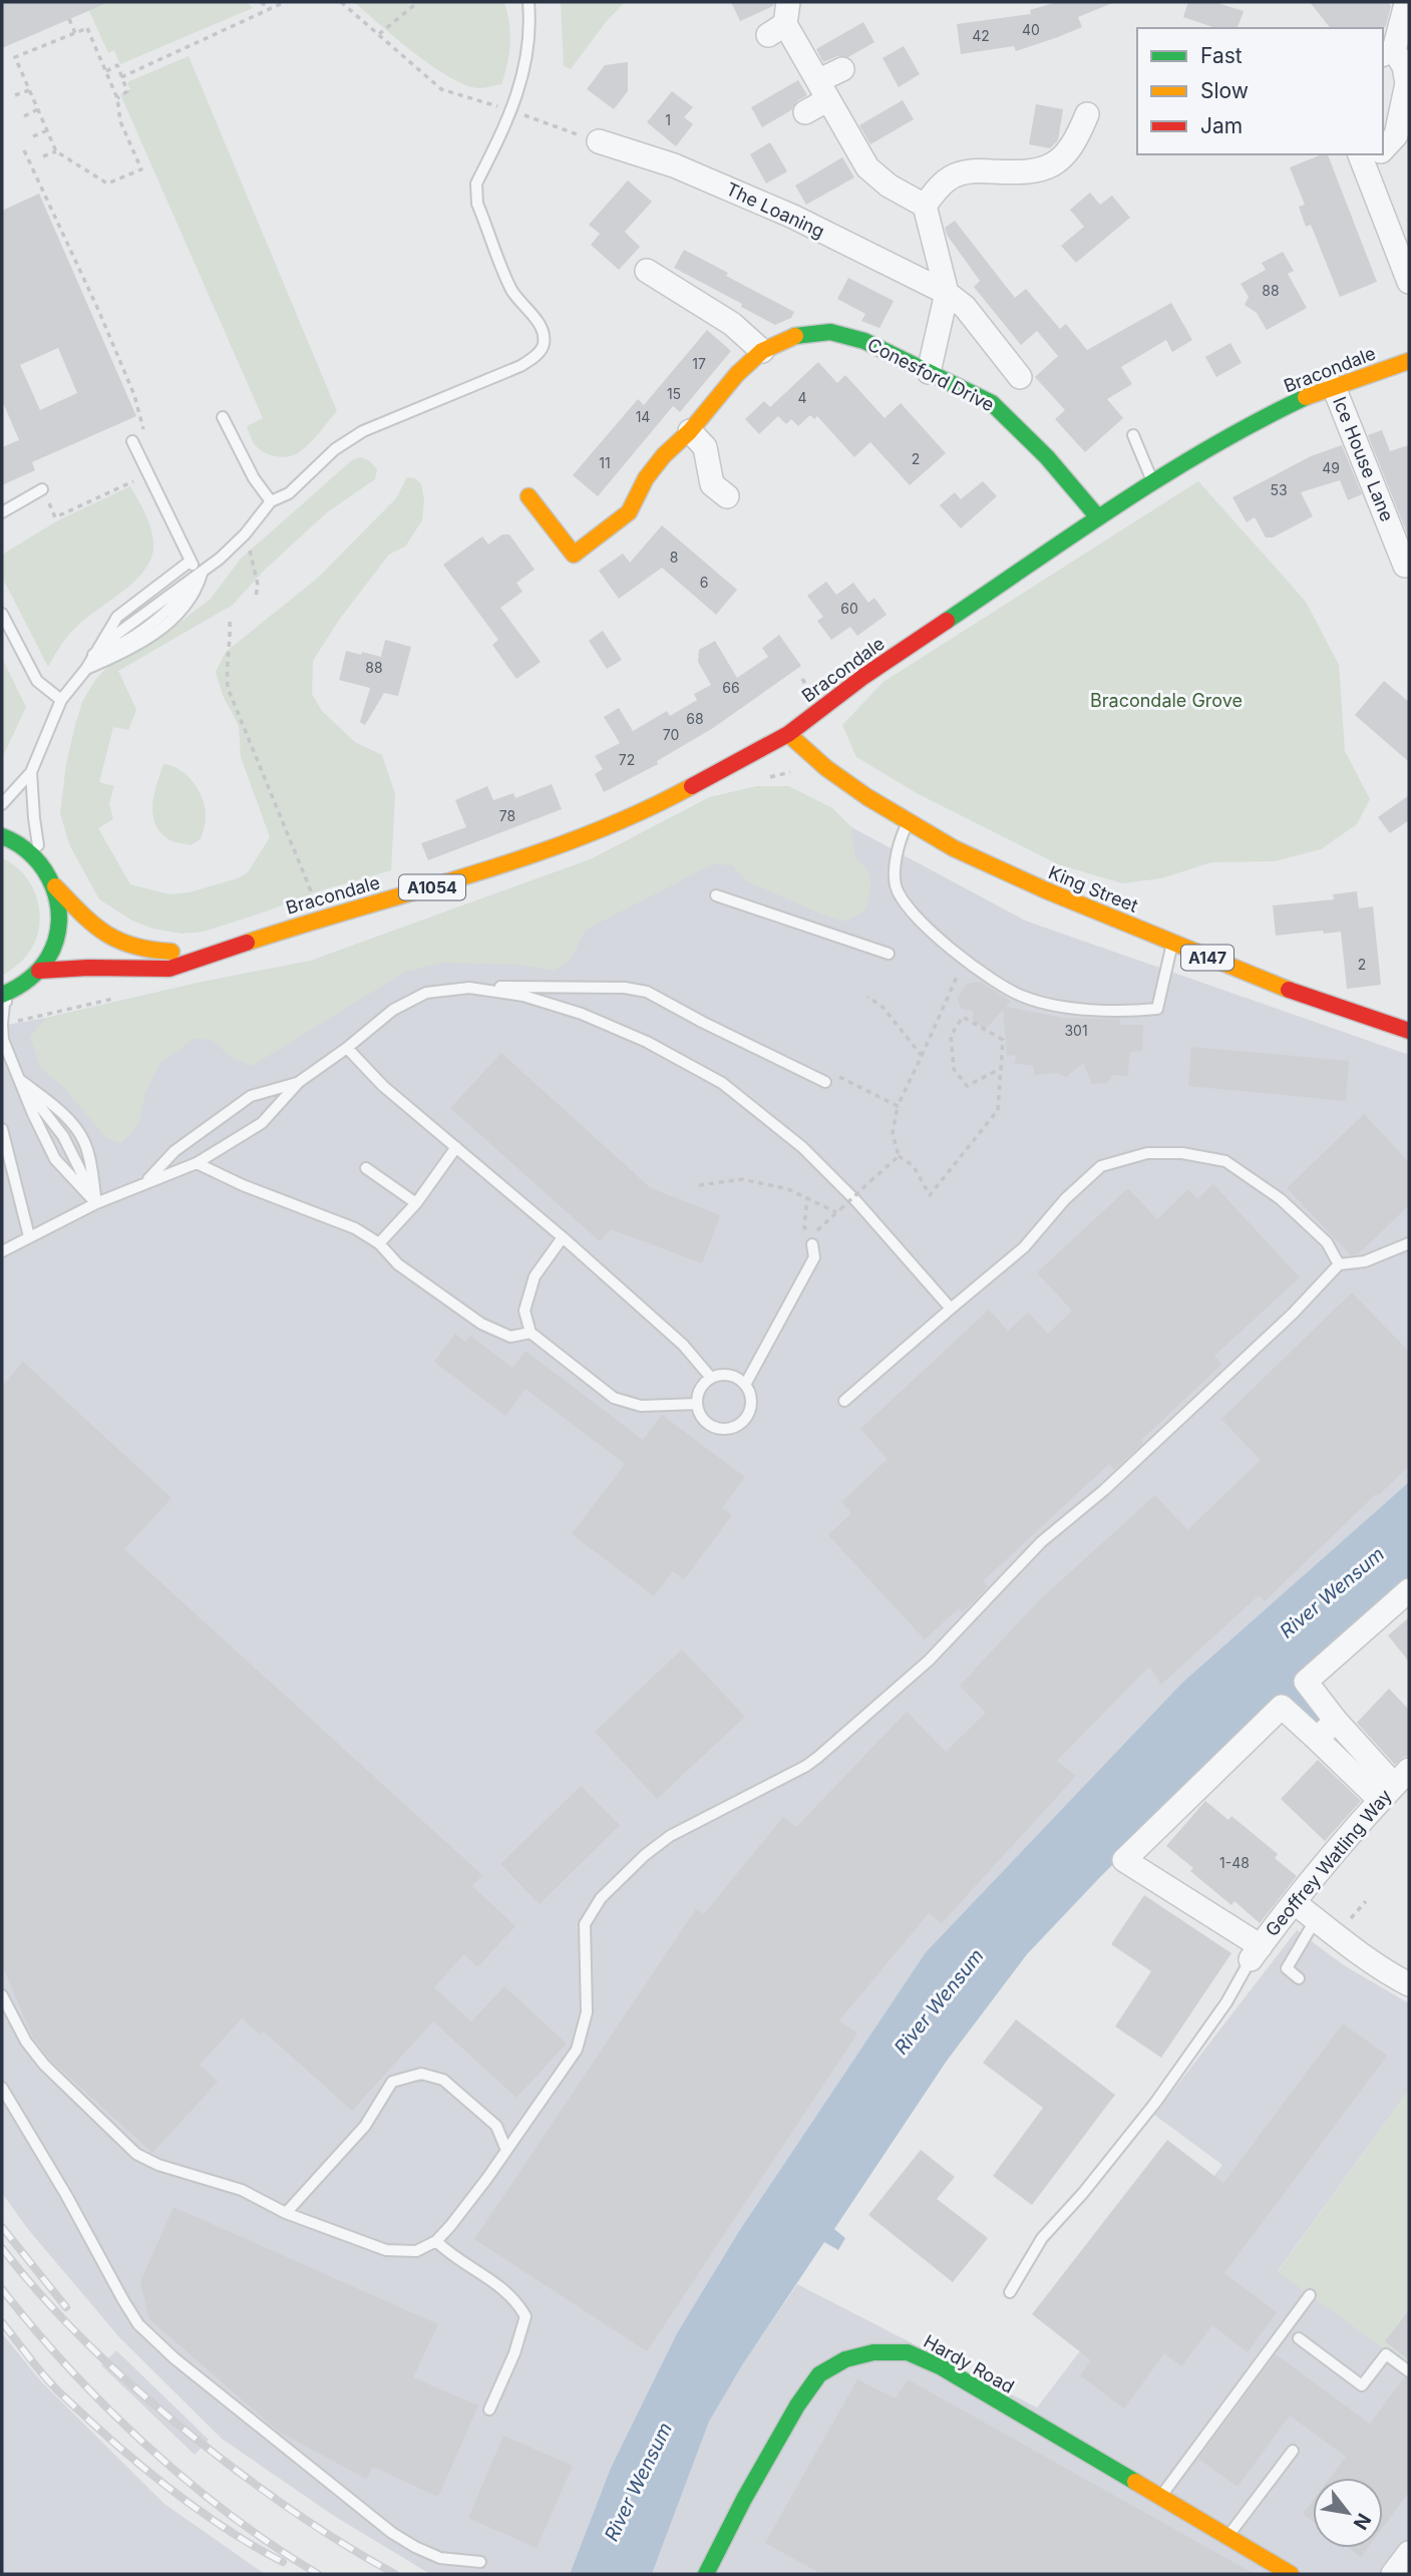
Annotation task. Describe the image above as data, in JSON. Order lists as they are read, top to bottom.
{
  "streets": {
    "main road": [
      "Bracondale",
      "Conesford Drive",
      "A1054",
      "King Street",
      "A147",
      "Hardy Road"
    ],
    "street": ["The Loaning", "Ice House Lane", "Geoffrey Watling Way"]
  },
  "crossings": [
    ["Bracondale", "Conesford Drive"],
    ["Bracondale", "Ice House Lane"],
    ["Bracondale", "King Street"]
  ],
  "water": ["River Wensum"],
  "parks": ["Bracondale Grove"],
  "house_numbers": [
    "40",
    "42",
    "1",
    "88",
    "17",
    "15",
    "4",
    "14",
    "2",
    "11",
    "49",
    "53",
    "8",
    "6",
    "60",
    "88",
    "66",
    "68",
    "70",
    "72",
    "78",
    "2",
    "301",
    "1-48"
  ],
  "legend": ["Fast", "Slow", "Jam"],
  "north": "bottom right"
}
